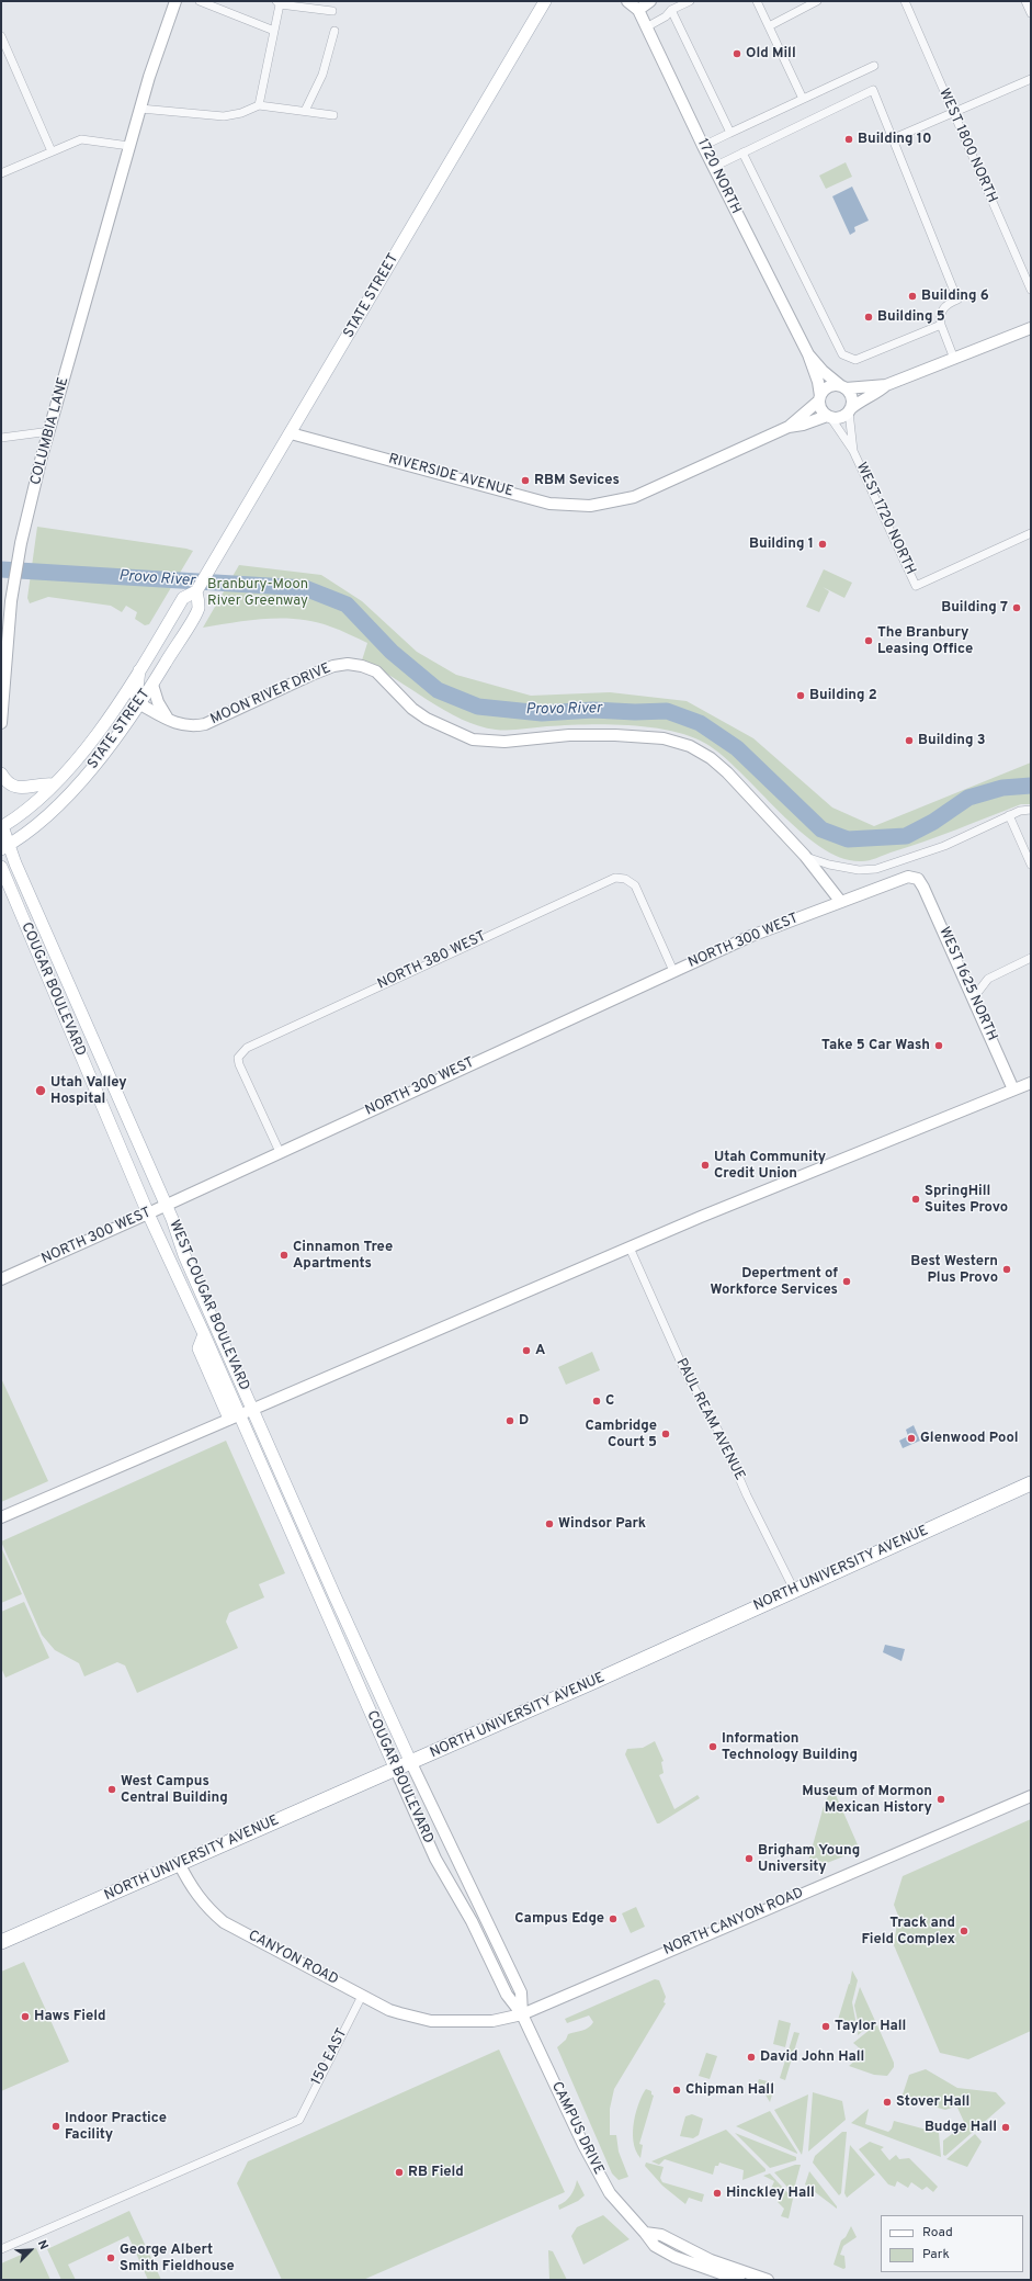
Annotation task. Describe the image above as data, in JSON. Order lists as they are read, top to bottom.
{
  "streets": {
    "highway": ["NORTH UNIVERSITY AVENUE"],
    "main road": [
      "1720 NORTH",
      "STATE STREET",
      "COLUMBIA LANE",
      "RIVERSIDE AVENUE",
      "MOON RIVER DRIVE",
      "NORTH 300 WEST",
      "WEST 1625 NORTH",
      "COUGAR BOULEVARD",
      "WEST COUGAR BOULEVARD",
      "NORTH CANYON ROAD",
      "CANYON ROAD",
      "CAMPUS DRIVE"
    ],
    "street": [
      "WEST 1800 NORTH",
      "WEST 1720 NORTH",
      "NORTH 380 WEST",
      "PAUL REAM AVENUE",
      "150 EAST"
    ]
  },
  "crossings": [
    ["1720 NORTH", "WEST 1720 NORTH"],
    ["STATE STREET", "RIVERSIDE AVENUE"],
    ["STATE STREET", "MOON RIVER DRIVE"],
    ["STATE STREET", "COUGAR BOULEVARD"],
    ["NORTH 300 WEST", "NORTH 380 WEST"],
    ["NORTH 300 WEST", "WEST 1625 NORTH"],
    ["NORTH 300 WEST", "WEST COUGAR BOULEVARD"],
    ["COUGAR BOULEVARD", "WEST COUGAR BOULEVARD"],
    ["COUGAR BOULEVARD", "NORTH UNIVERSITY AVENUE"],
    ["COUGAR BOULEVARD", "NORTH CANYON ROAD"],
    ["COUGAR BOULEVARD", "CAMPUS DRIVE"],
    ["PAUL REAM AVENUE", "NORTH UNIVERSITY AVENUE"],
    ["NORTH UNIVERSITY AVENUE", "CANYON ROAD"],
    ["NORTH CANYON ROAD", "CANYON ROAD"],
    ["NORTH CANYON ROAD", "CAMPUS DRIVE"],
    ["CANYON ROAD", "150 EAST"]
  ],
  "water": ["Provo River"],
  "parks": ["Branbury-Moon River Greenway"],
  "places": [
    "Old Mill",
    "Building 10",
    "Building 6",
    "Building 5",
    "RBM Sevices",
    "Building 1",
    "Building 7",
    "The Branbury Leasing Office",
    "Building 2",
    "Building 3",
    "Take 5 Car Wash",
    "Utah Valley Hospital",
    "Utah Community Credit Union",
    "SpringHill Suites Provo",
    "Cinnamon Tree Apartments",
    "Best Western Plus Provo",
    "Depertment of Workforce Services",
    "A",
    "C",
    "D",
    "Cambridge Court 5",
    "Glenwood Pool",
    "Windsor Park",
    "Information Technology Building",
    "West Campus Central Building",
    "Museum of Mormon Mexican History",
    "Brigham Young University",
    "Campus Edge",
    "Track and Field Complex",
    "Haws Field",
    "Taylor Hall",
    "David John Hall",
    "Chipman Hall",
    "Stover Hall",
    "Indoor Practice Facility",
    "Budge Hall",
    "RB Field",
    "Hinckley Hall",
    "George Albert Smith Fieldhouse"
  ],
  "legend": ["Road", "Park"],
  "north": "top right"
}
